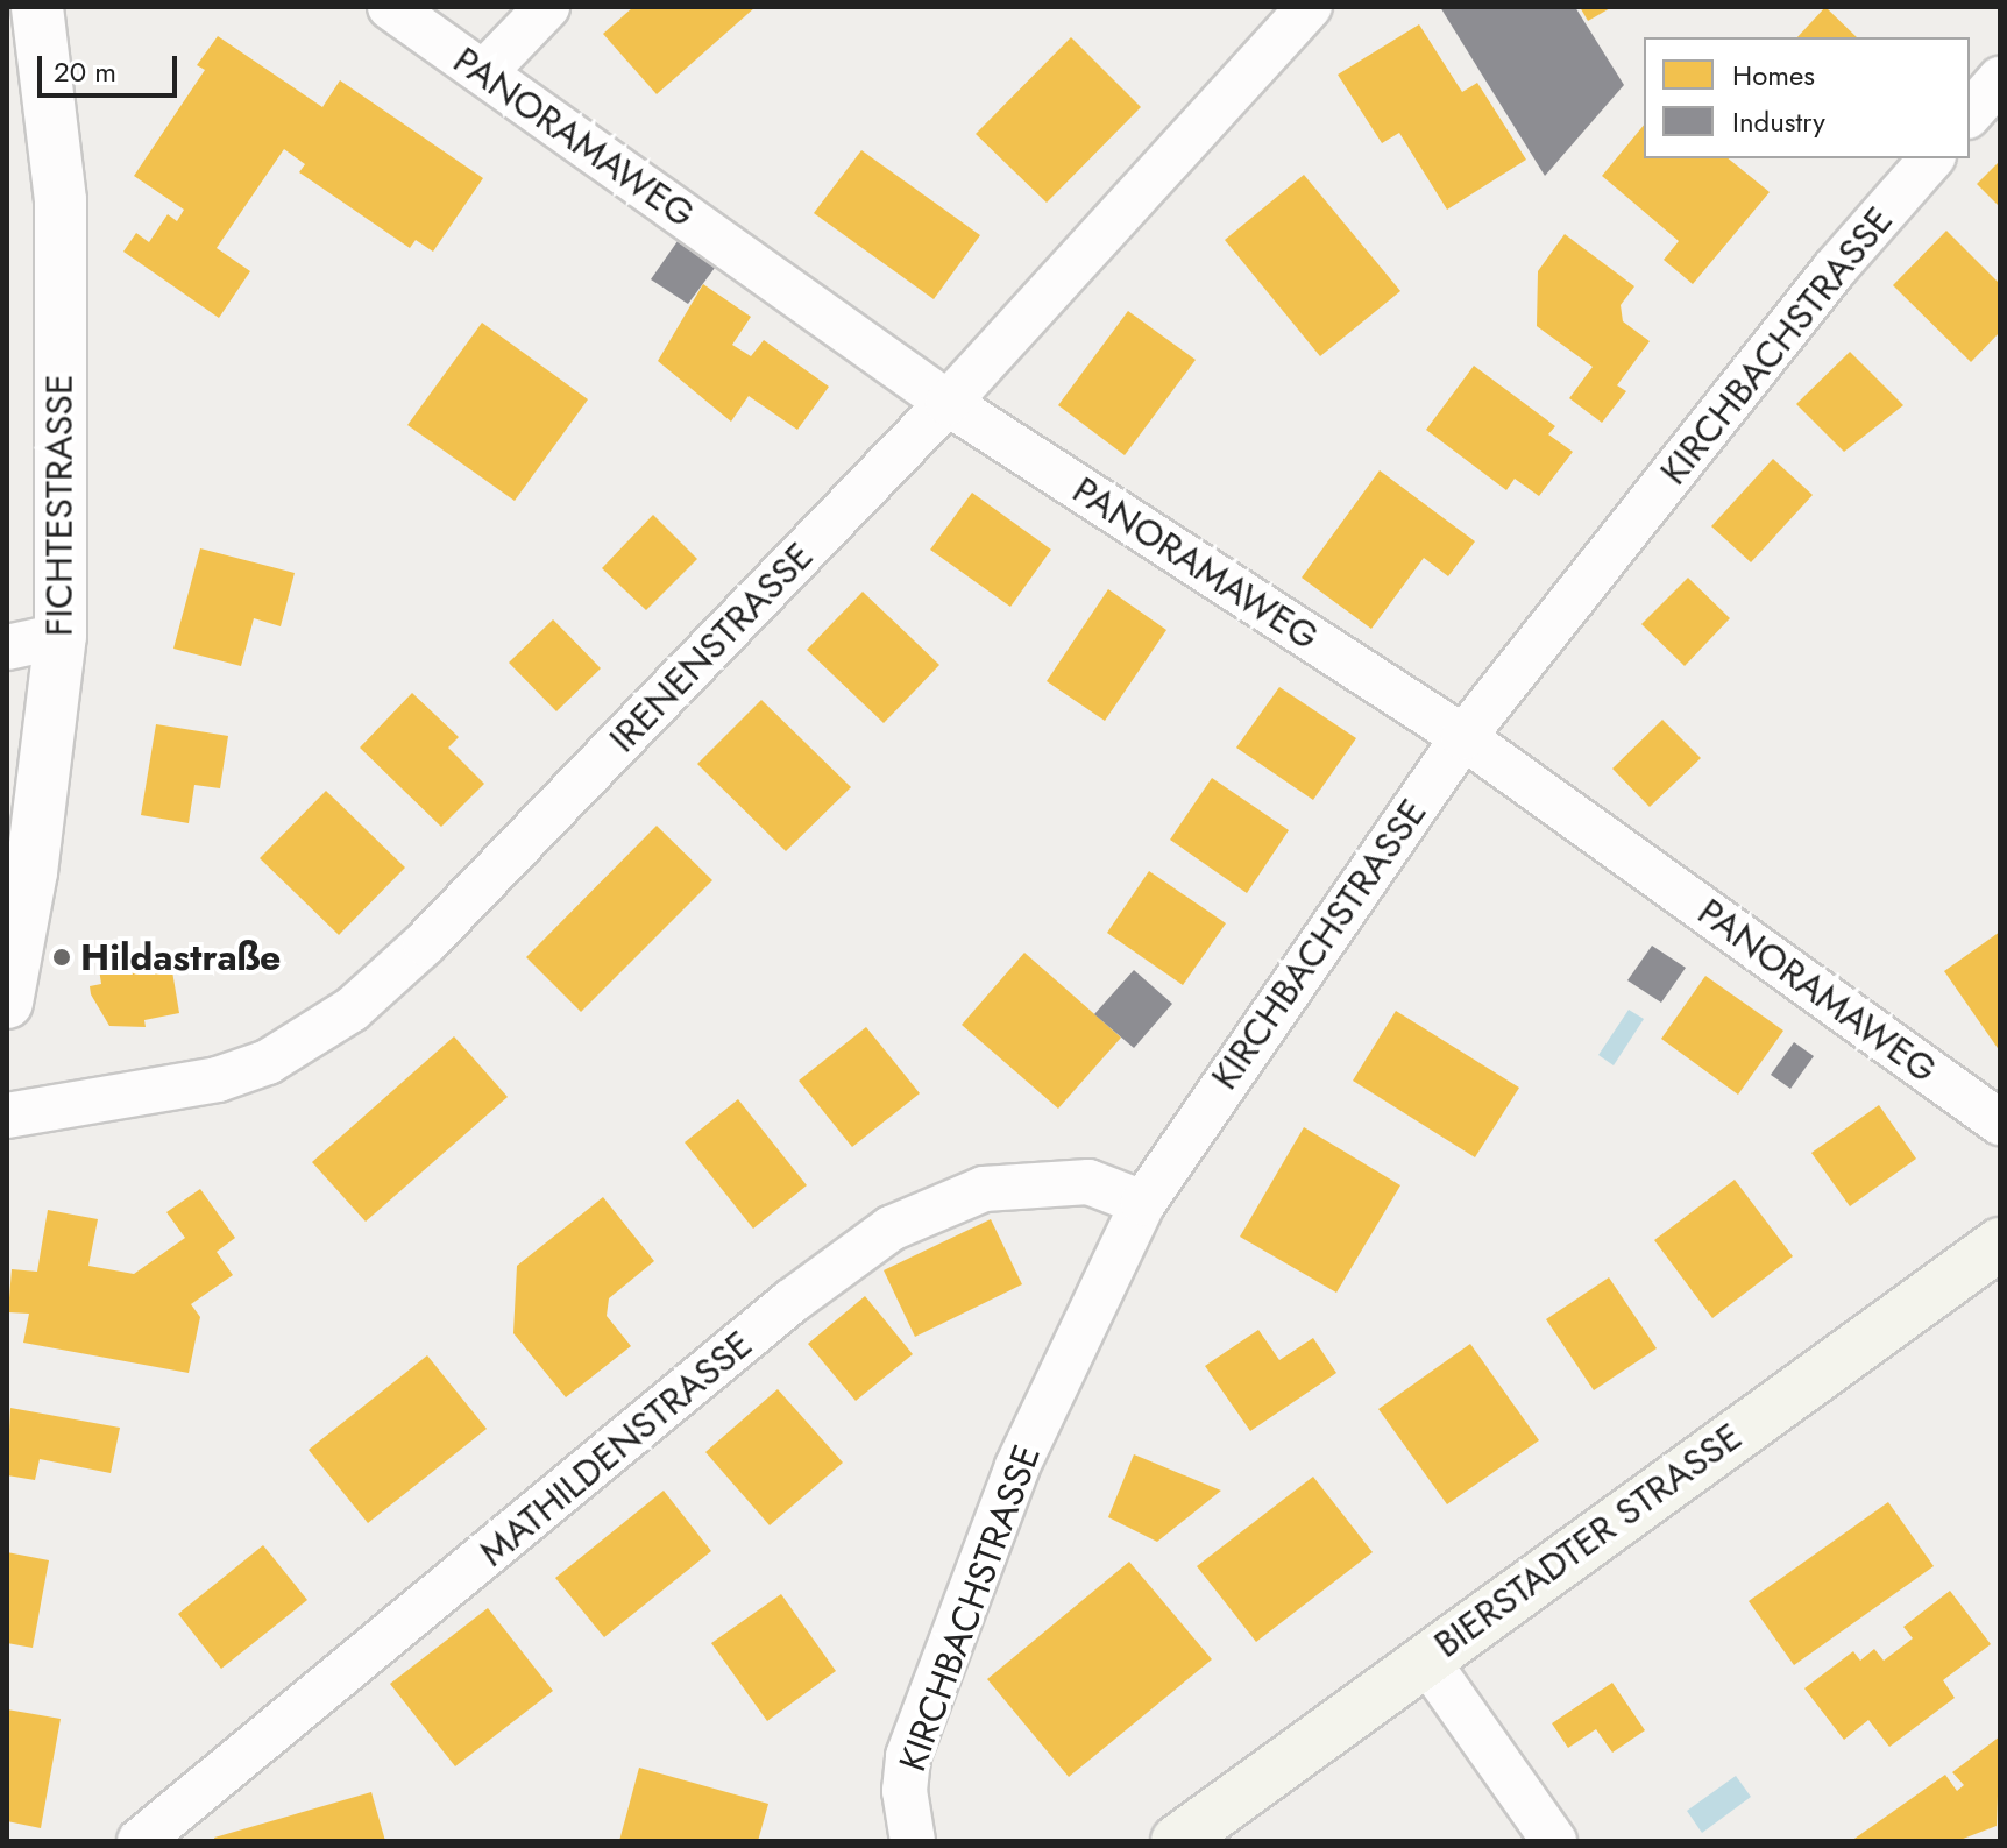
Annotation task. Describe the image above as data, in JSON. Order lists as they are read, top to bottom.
{
  "streets": {
    "main road": ["BIERSTADTER STRASSE"],
    "street": [
      "PANORAMAWEG",
      "KIRCHBACHSTRASSE",
      "FICHTESTRASSE",
      "IRENENSTRASSE",
      "MATHILDENSTRASSE"
    ]
  },
  "crossings": [
    ["PANORAMAWEG", "KIRCHBACHSTRASSE"],
    ["PANORAMAWEG", "IRENENSTRASSE"],
    ["KIRCHBACHSTRASSE", "MATHILDENSTRASSE"]
  ],
  "places": ["Hildastraße"],
  "legend": ["Homes", "Industry"],
  "scale_bar": "20 m"
}
